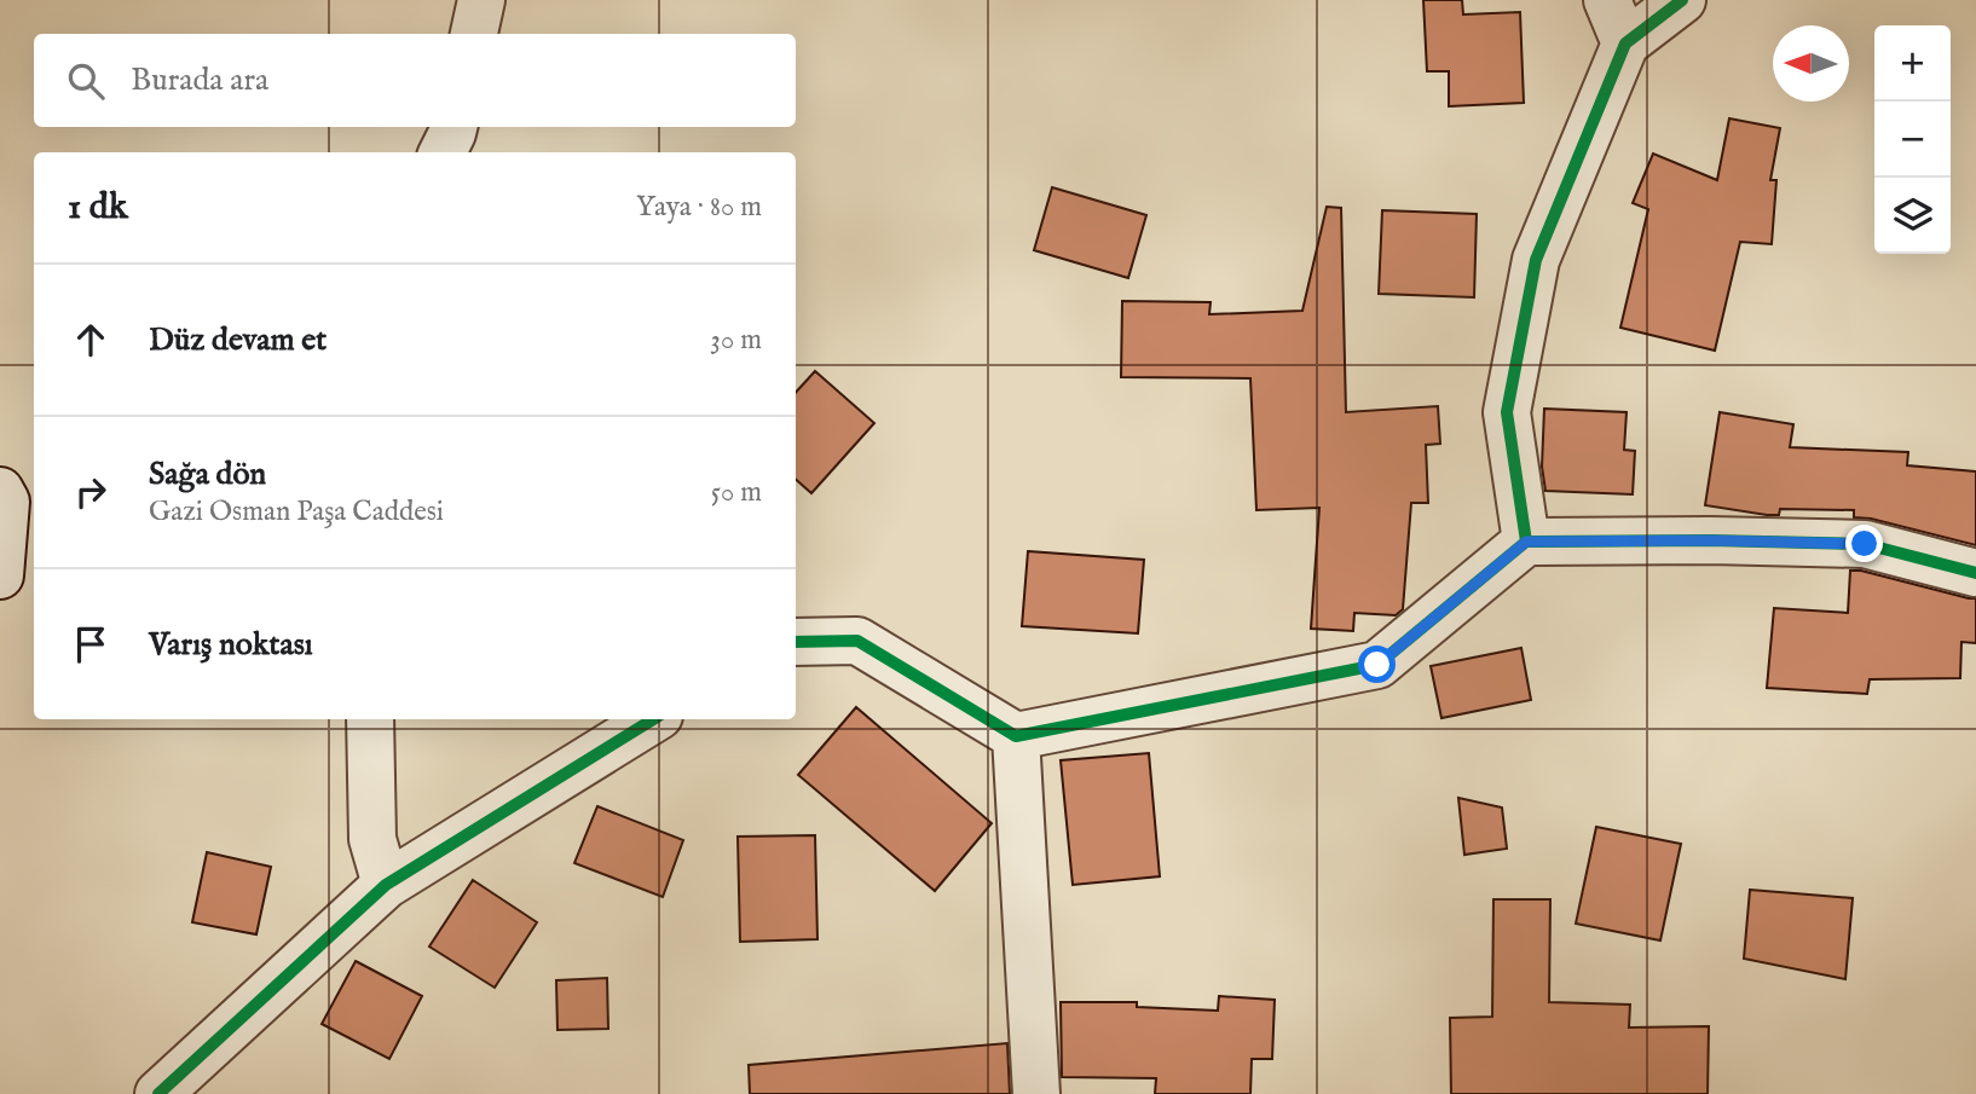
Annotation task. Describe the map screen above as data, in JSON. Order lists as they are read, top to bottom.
{
  "north": "left",
  "page": {
    "map_buttons": ["+", "−"],
    "search": "Burada ara",
    "heading": ["1 dk", "Yaya · 80 m"],
    "list": [
      ["Düz devam et", "30 m"],
      ["Sağa dön", "Gazi Osman Paşa Caddesi", "50 m"],
      "Varış noktası"
    ]
  }
}
